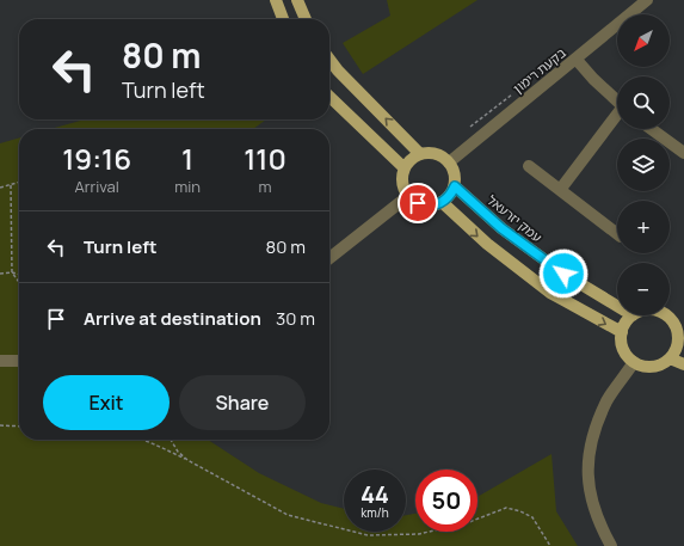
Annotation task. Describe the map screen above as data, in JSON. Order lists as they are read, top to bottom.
{
  "streets": {
    "main road": ["עמק יזרעאל"],
    "street": ["בקעת רימון"]
  },
  "crossings": [
    ["בקעת רימון", "עמק יזרעאל"]
  ],
  "north": "bottom left",
  "page": {
    "map_buttons": ["+", "−"],
    "turn": ["80 m", "Turn left"],
    "eta": [
      "19:16",
      "Arrival",
      "1",
      "min",
      "110",
      "m"
    ],
    "list": [
      {
        "name": "Turn left",
        "value": "80 m"
      },
      {
        "name": "Arrive at destination",
        "value": "30 m"
      }
    ],
    "buttons": ["Exit", "Share"],
    "speed": "44 km/h",
    "limit": "50"
  }
}
